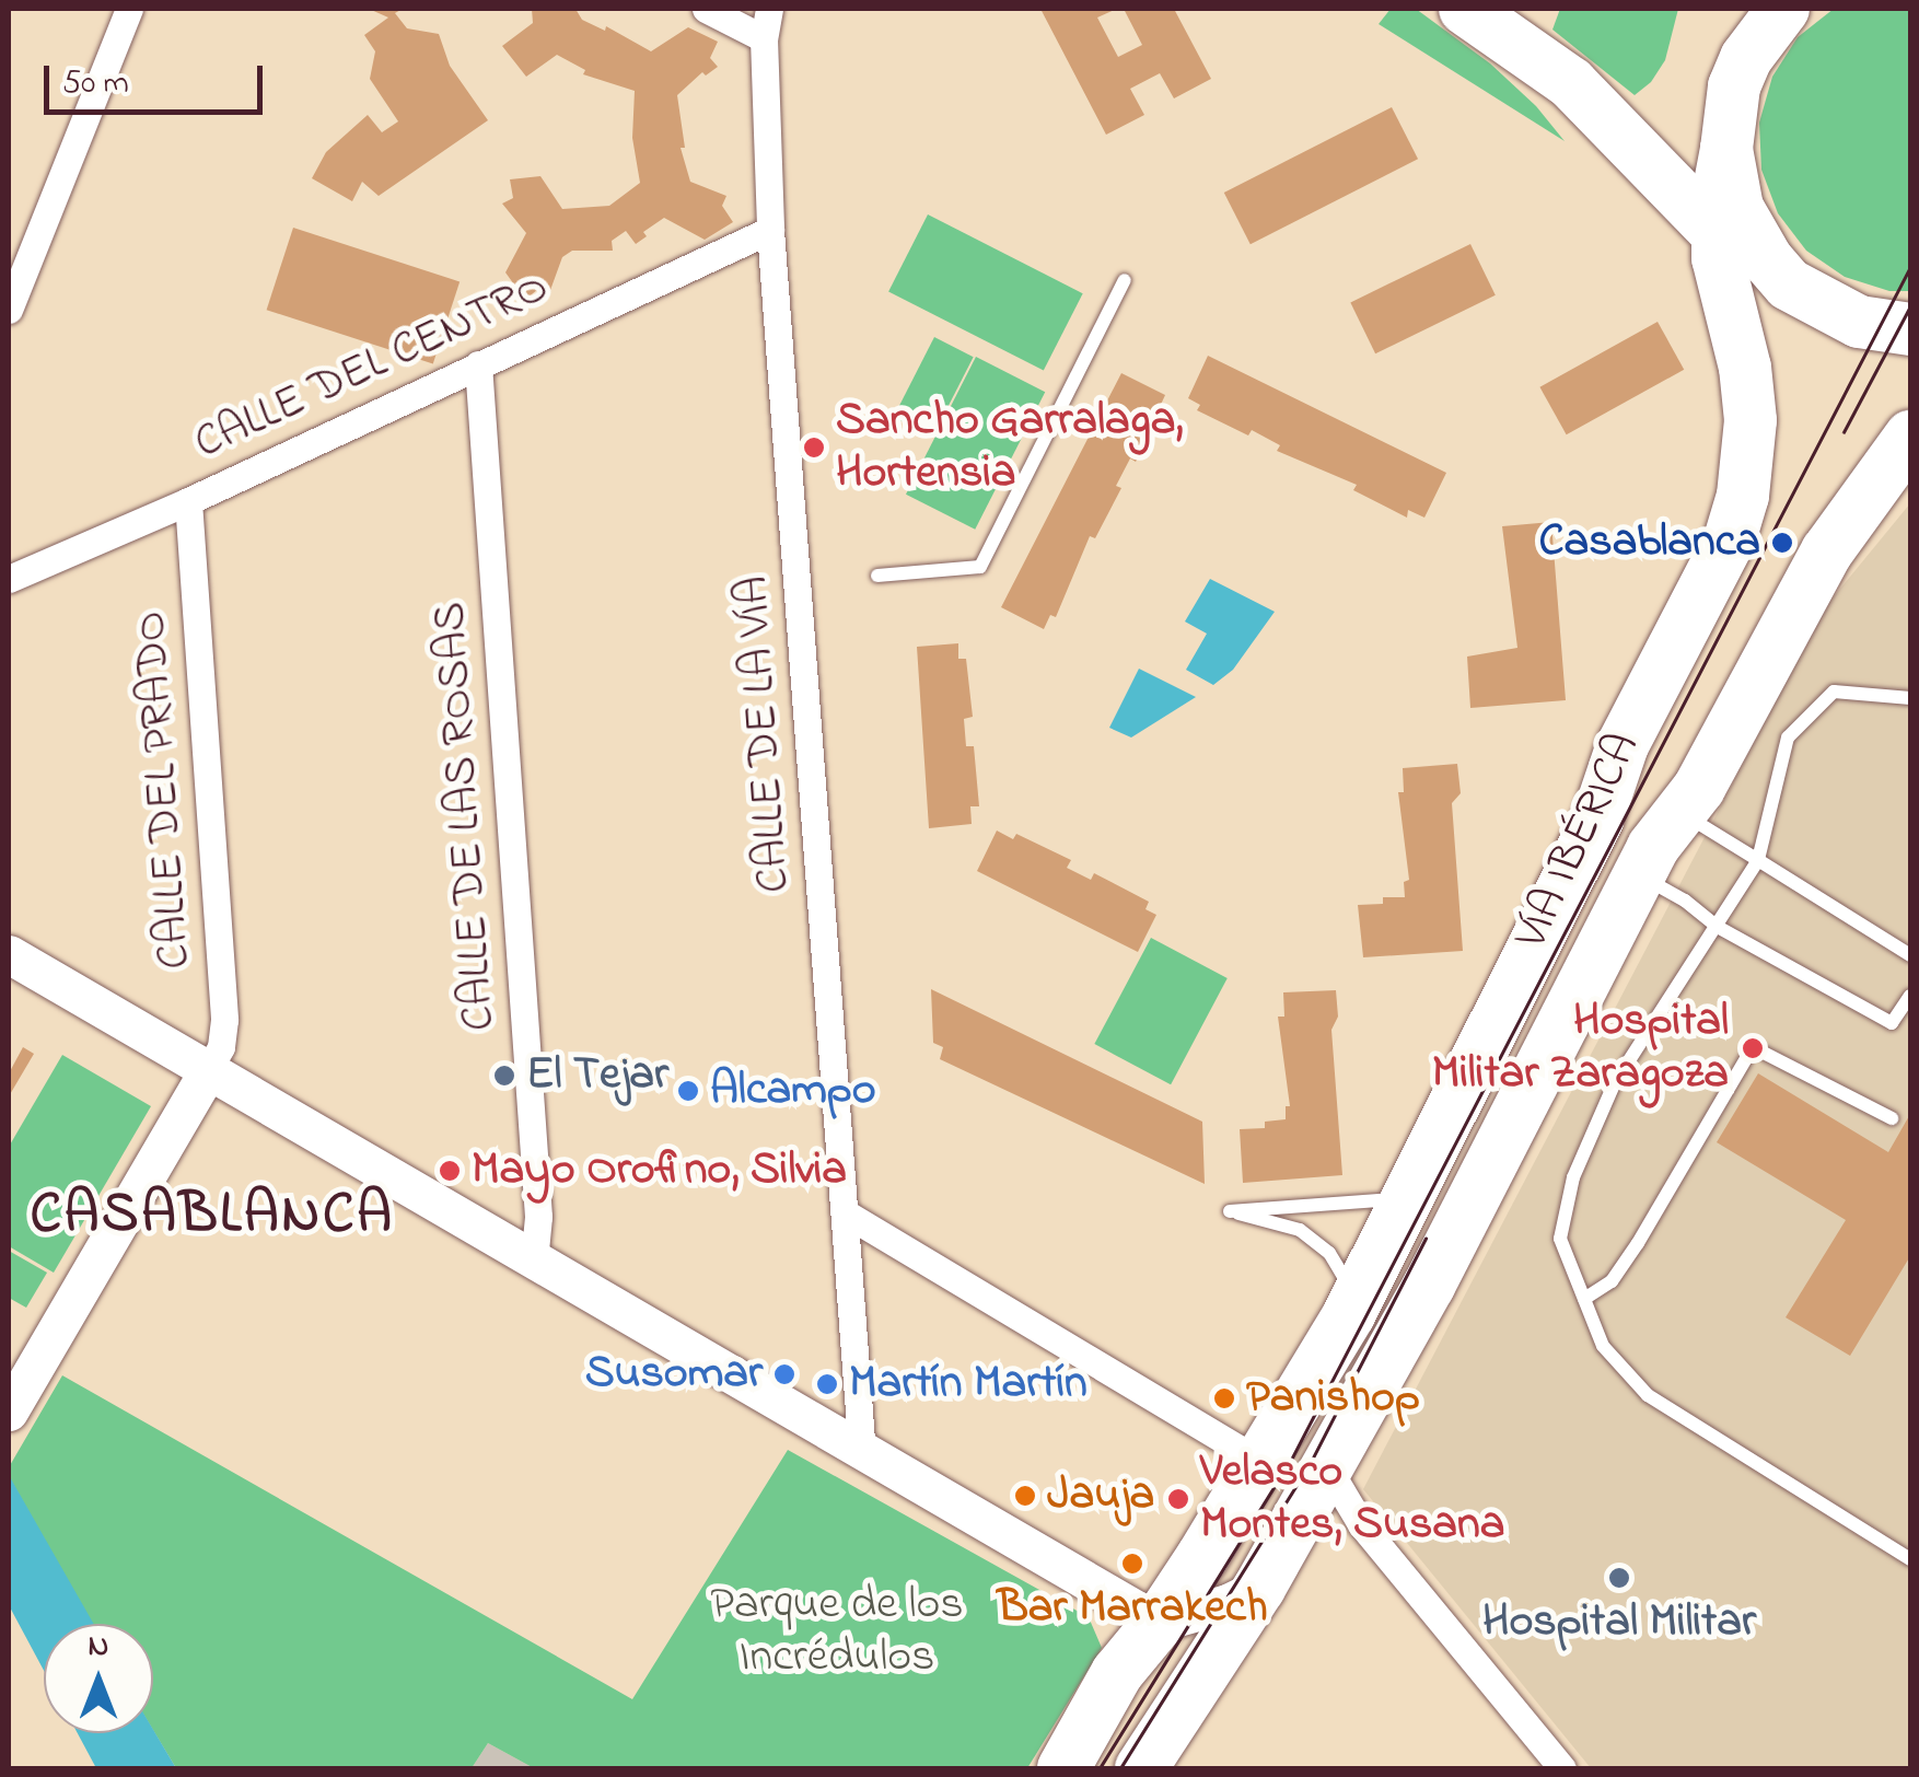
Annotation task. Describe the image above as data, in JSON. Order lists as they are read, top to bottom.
{
  "streets": {
    "highway": ["VÍA IBÉRICA"],
    "street": [
      "CALLE DEL CENTRO",
      "CALLE DE LA VÍA",
      "CALLE DEL PRADO",
      "CALLE DE LAS ROSAS"
    ]
  },
  "crossings": [
    ["CALLE DEL CENTRO", "CALLE DE LA VÍA"],
    ["CALLE DEL CENTRO", "CALLE DEL PRADO"],
    ["CALLE DEL CENTRO", "CALLE DE LAS ROSAS"]
  ],
  "districts": ["CASABLANCA"],
  "parks": ["Parque de los Incrédulos"],
  "places": [
    "Sancho Garralaga, Hortensia",
    "Casablanca",
    "Hospital Militar Zaragoza",
    "El Tejar",
    "Alcampo",
    "Mayo Orofino, Silvia",
    "Susomar",
    "Martín Martín",
    "Panishop",
    "Jauja",
    "Velasco Montes, Susana",
    "Bar Marrakech",
    "Hospital Militar"
  ],
  "scale_bar": "50 m",
  "north": "top"
}
